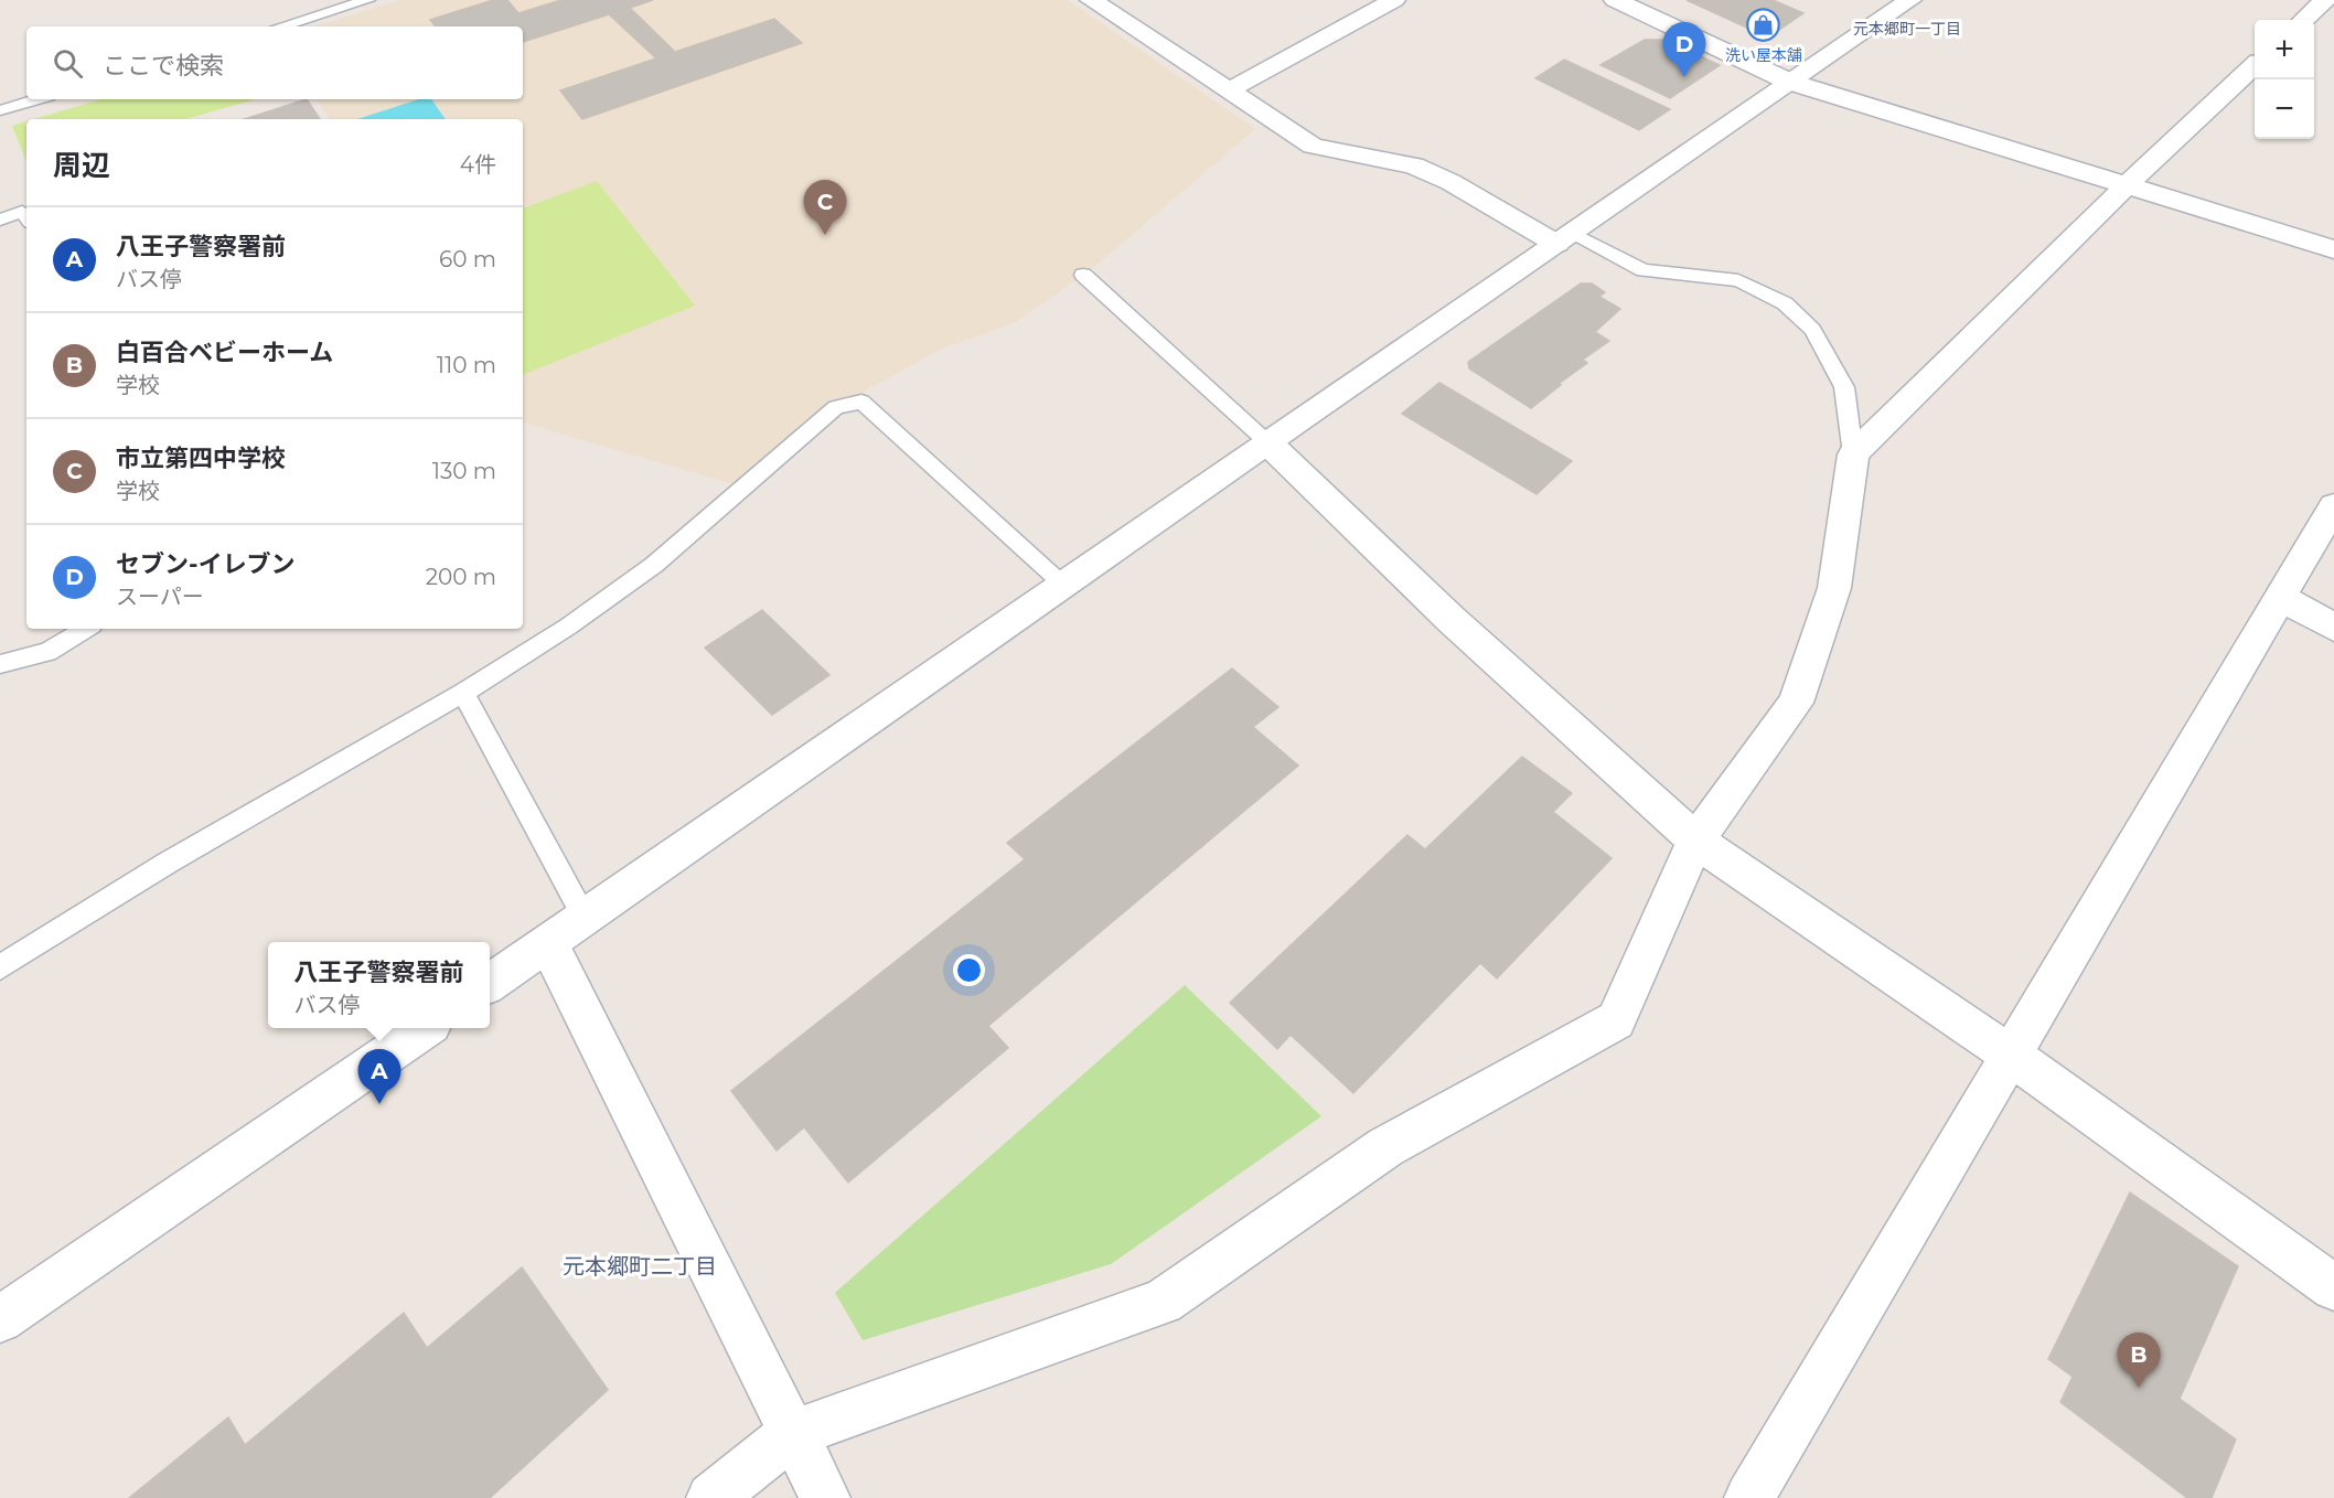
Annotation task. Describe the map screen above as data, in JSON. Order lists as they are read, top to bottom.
{
  "districts": ["元本郷町一丁目", "元本郷町二丁目"],
  "places": {
    "shop": ["洗い屋本舗"]
  },
  "page": {
    "map_buttons": ["+", "−"],
    "pins": [
      "D",
      "C",
      "A",
      "B"
    ],
    "search": "ここで検索",
    "heading": ["周辺", "4件"],
    "list": [
      {
        "mark": "A",
        "name": "八王子警察署前",
        "note": "バス停",
        "value": "60 m"
      },
      {
        "mark": "B",
        "name": "白百合ベビーホーム",
        "note": "学校",
        "value": "110 m"
      },
      {
        "mark": "C",
        "name": "市立第四中学校",
        "note": "学校",
        "value": "130 m"
      },
      {
        "mark": "D",
        "name": "セブン-イレブン",
        "note": "スーパー",
        "value": "200 m"
      }
    ],
    "popup": ["八王子警察署前", "バス停"]
  }
}
